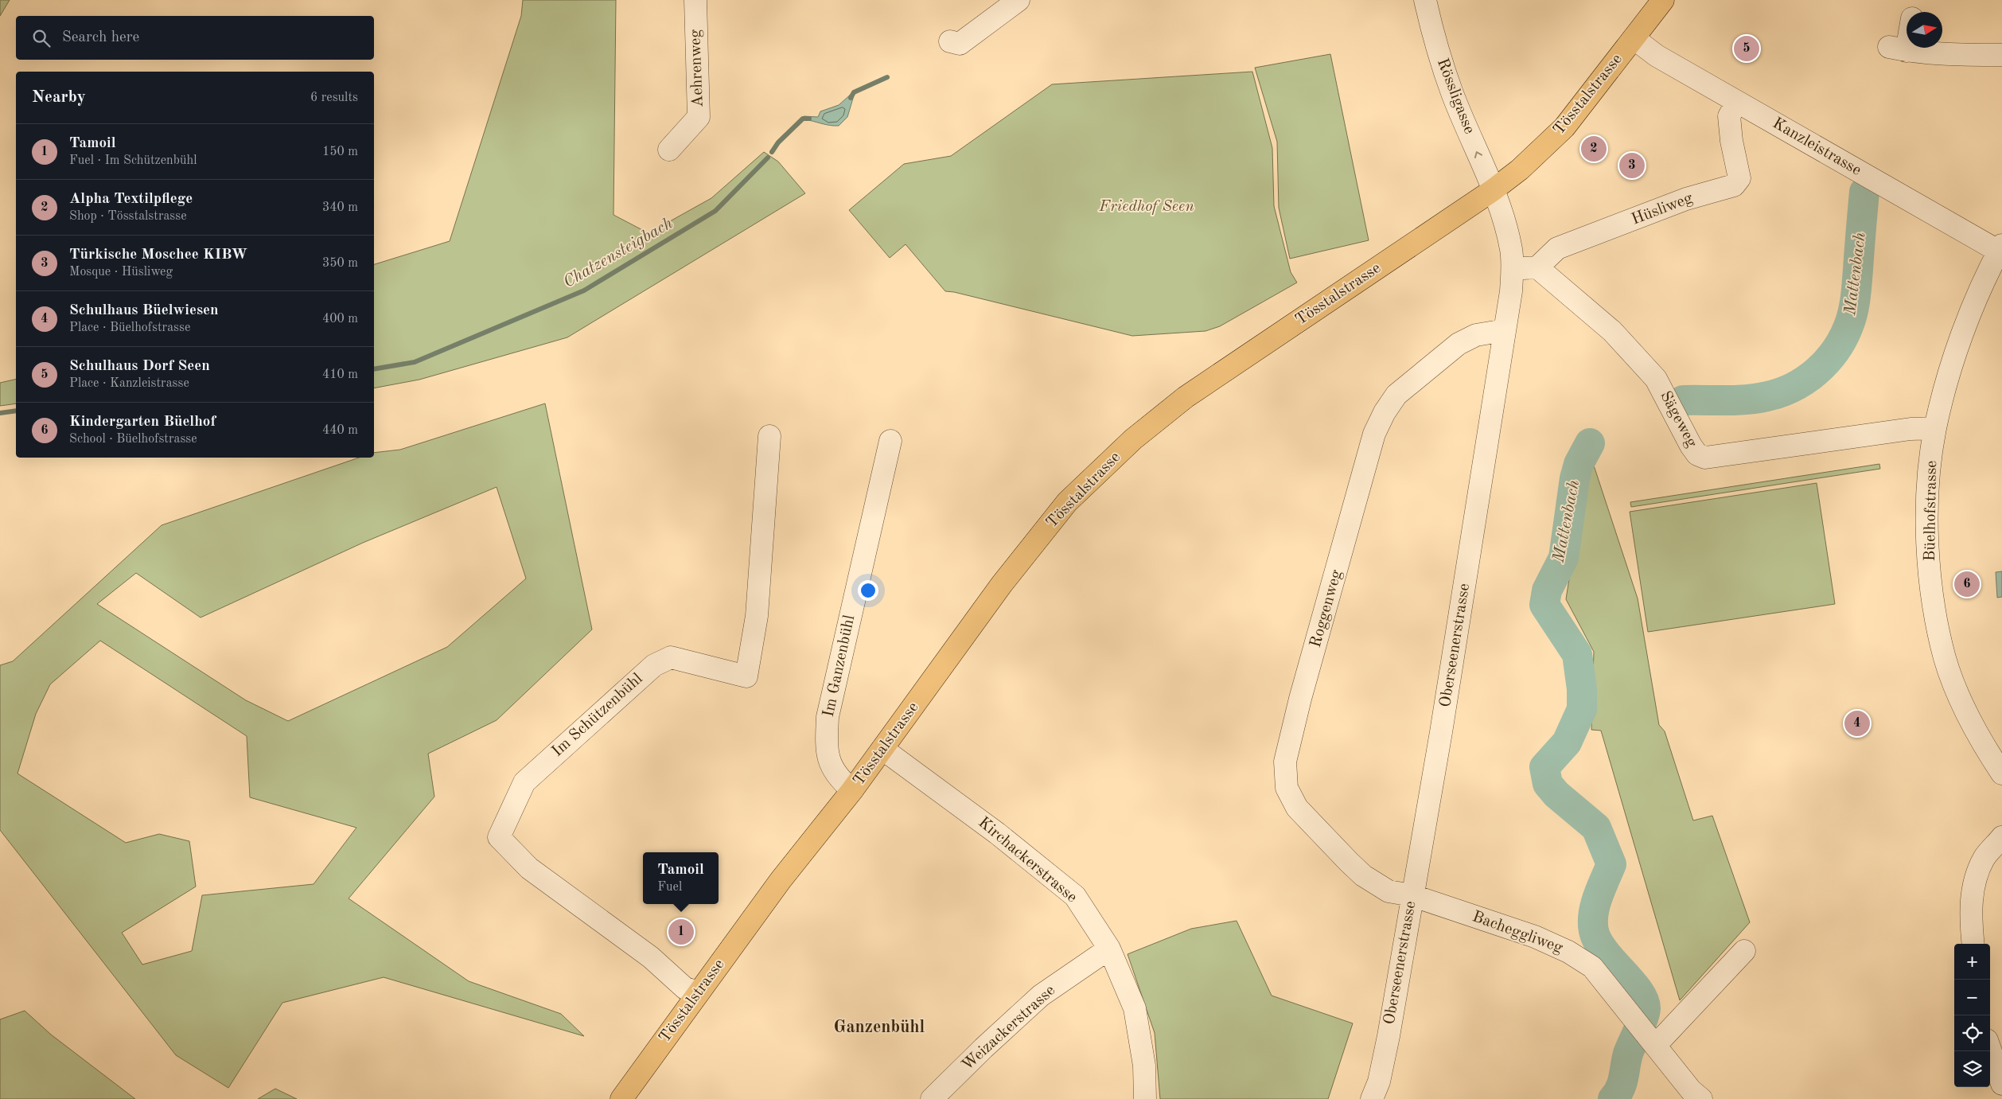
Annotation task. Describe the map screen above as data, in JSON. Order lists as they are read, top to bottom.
{
  "streets": {
    "main road": ["Tösstalstrasse"],
    "street": [
      "Aehrenweg",
      "Rössligasse",
      "Kanzleistrasse",
      "Hüsliweg",
      "Sägeweg",
      "Büelhofstrasse",
      "Roggenweg",
      "Oberseenerstrasse",
      "Im Ganzenbühl",
      "Im Schützenbühl",
      "Kirchackerstrasse",
      "Bacheggliweg",
      "Weizackerstrasse"
    ]
  },
  "crossings": [
    ["Tösstalstrasse", "Rössligasse"],
    ["Tösstalstrasse", "Kanzleistrasse"],
    ["Tösstalstrasse", "Oberseenerstrasse"],
    ["Tösstalstrasse", "Im Ganzenbühl"],
    ["Tösstalstrasse", "Im Schützenbühl"],
    ["Tösstalstrasse", "Kirchackerstrasse"],
    ["Rössligasse", "Oberseenerstrasse"],
    ["Kanzleistrasse", "Hüsliweg"],
    ["Kanzleistrasse", "Büelhofstrasse"],
    ["Hüsliweg", "Sägeweg"],
    ["Sägeweg", "Büelhofstrasse"],
    ["Roggenweg", "Oberseenerstrasse"],
    ["Roggenweg", "Bacheggliweg"],
    ["Oberseenerstrasse", "Bacheggliweg"],
    ["Kirchackerstrasse", "Weizackerstrasse"]
  ],
  "one_way": ["Rössligasse"],
  "districts": ["Ganzenbühl"],
  "water": ["Chatzensteigbach", "Mattenbach"],
  "parks": ["Friedhof Seen"],
  "north": "right",
  "page": {
    "search": "Search here",
    "pins": [
      "5",
      "2",
      "3",
      "6",
      "4",
      "1"
    ],
    "heading": ["Nearby", "6 results"],
    "list": [
      {
        "mark": "1",
        "name": "Tamoil",
        "note": "Fuel · Im Schützenbühl",
        "value": "150 m"
      },
      {
        "mark": "2",
        "name": "Alpha Textilpflege",
        "note": "Shop · Tösstalstrasse",
        "value": "340 m"
      },
      {
        "mark": "3",
        "name": "Türkische Moschee KIBW",
        "note": "Mosque · Hüsliweg",
        "value": "350 m"
      },
      {
        "mark": "4",
        "name": "Schulhaus Büelwiesen",
        "note": "Place · Büelhofstrasse",
        "value": "400 m"
      },
      {
        "mark": "5",
        "name": "Schulhaus Dorf Seen",
        "note": "Place · Kanzleistrasse",
        "value": "410 m"
      },
      {
        "mark": "6",
        "name": "Kindergarten Büelhof",
        "note": "School · Büelhofstrasse",
        "value": "440 m"
      }
    ],
    "popup": ["Tamoil", "Fuel"],
    "map_buttons": ["+", "−"]
  }
}
